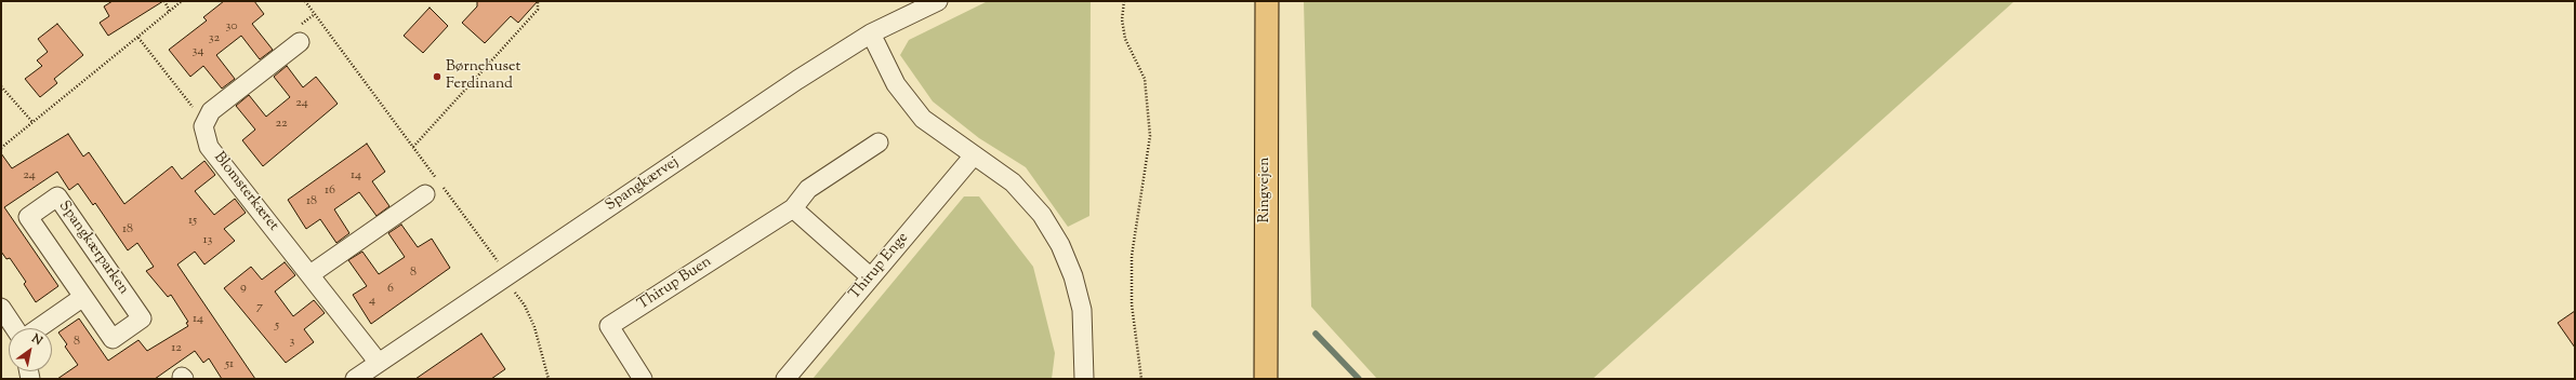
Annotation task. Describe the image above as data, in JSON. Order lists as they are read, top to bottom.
{
  "streets": {
    "main road": ["Ringvejen"],
    "street": [
      "Spangkærvej",
      "Blomsterkæret",
      "Spangkærparken",
      "Thirup Enge",
      "Thirup Buen"
    ]
  },
  "crossings": [
    ["Spangkærvej", "Blomsterkæret"]
  ],
  "places": ["Børnehuset Ferdinand"],
  "house_numbers": [
    "30",
    "32",
    "34",
    "24",
    "22",
    "24",
    "14",
    "16",
    "18",
    "15",
    "18",
    "13",
    "8",
    "9",
    "6",
    "4",
    "7",
    "14",
    "5",
    "8",
    "3",
    "12",
    "51"
  ],
  "north": "top right"
}
